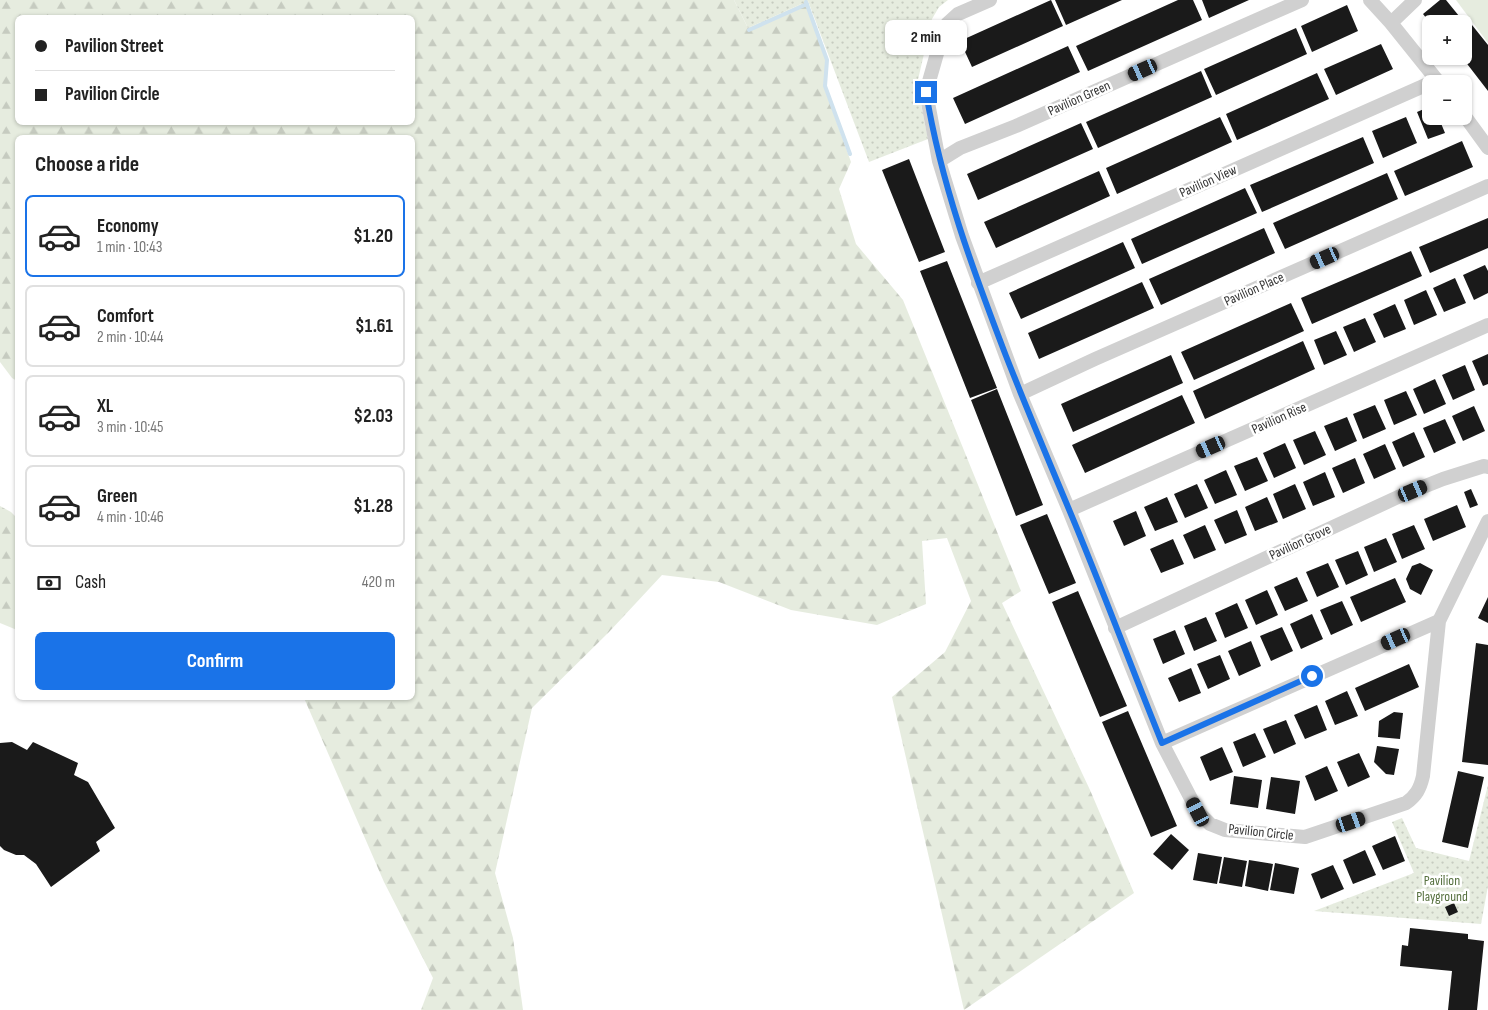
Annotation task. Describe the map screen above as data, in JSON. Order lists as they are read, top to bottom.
{
  "streets": {
    "street": [
      "Pavilion Green",
      "Pavilion View",
      "Pavilion Place",
      "Pavilion Rise",
      "Pavilion Grove",
      "Pavilion Circle"
    ]
  },
  "crossings": [
    ["Pavilion Green", "Pavilion Circle"],
    ["Pavilion View", "Pavilion Circle"],
    ["Pavilion Place", "Pavilion Circle"],
    ["Pavilion Rise", "Pavilion Circle"],
    ["Pavilion Grove", "Pavilion Circle"]
  ],
  "parks": ["Pavilion Playground"],
  "page": {
    "map_buttons": ["+", "−"],
    "banner": ["Pavilion Street", "Pavilion Circle"],
    "bubble": "2 min",
    "heading": "Choose a ride",
    "list": [
      {
        "name": "Economy",
        "note": "1 min · 10:43",
        "value": "$1.20"
      },
      {
        "name": "Comfort",
        "note": "2 min · 10:44",
        "value": "$1.61"
      },
      {
        "name": "XL",
        "note": "3 min · 10:45",
        "value": "$2.03"
      },
      {
        "name": "Green",
        "note": "4 min · 10:46",
        "value": "$1.28"
      }
    ],
    "pay": ["Cash", "420 m"],
    "buttons": "Confirm"
  }
}
